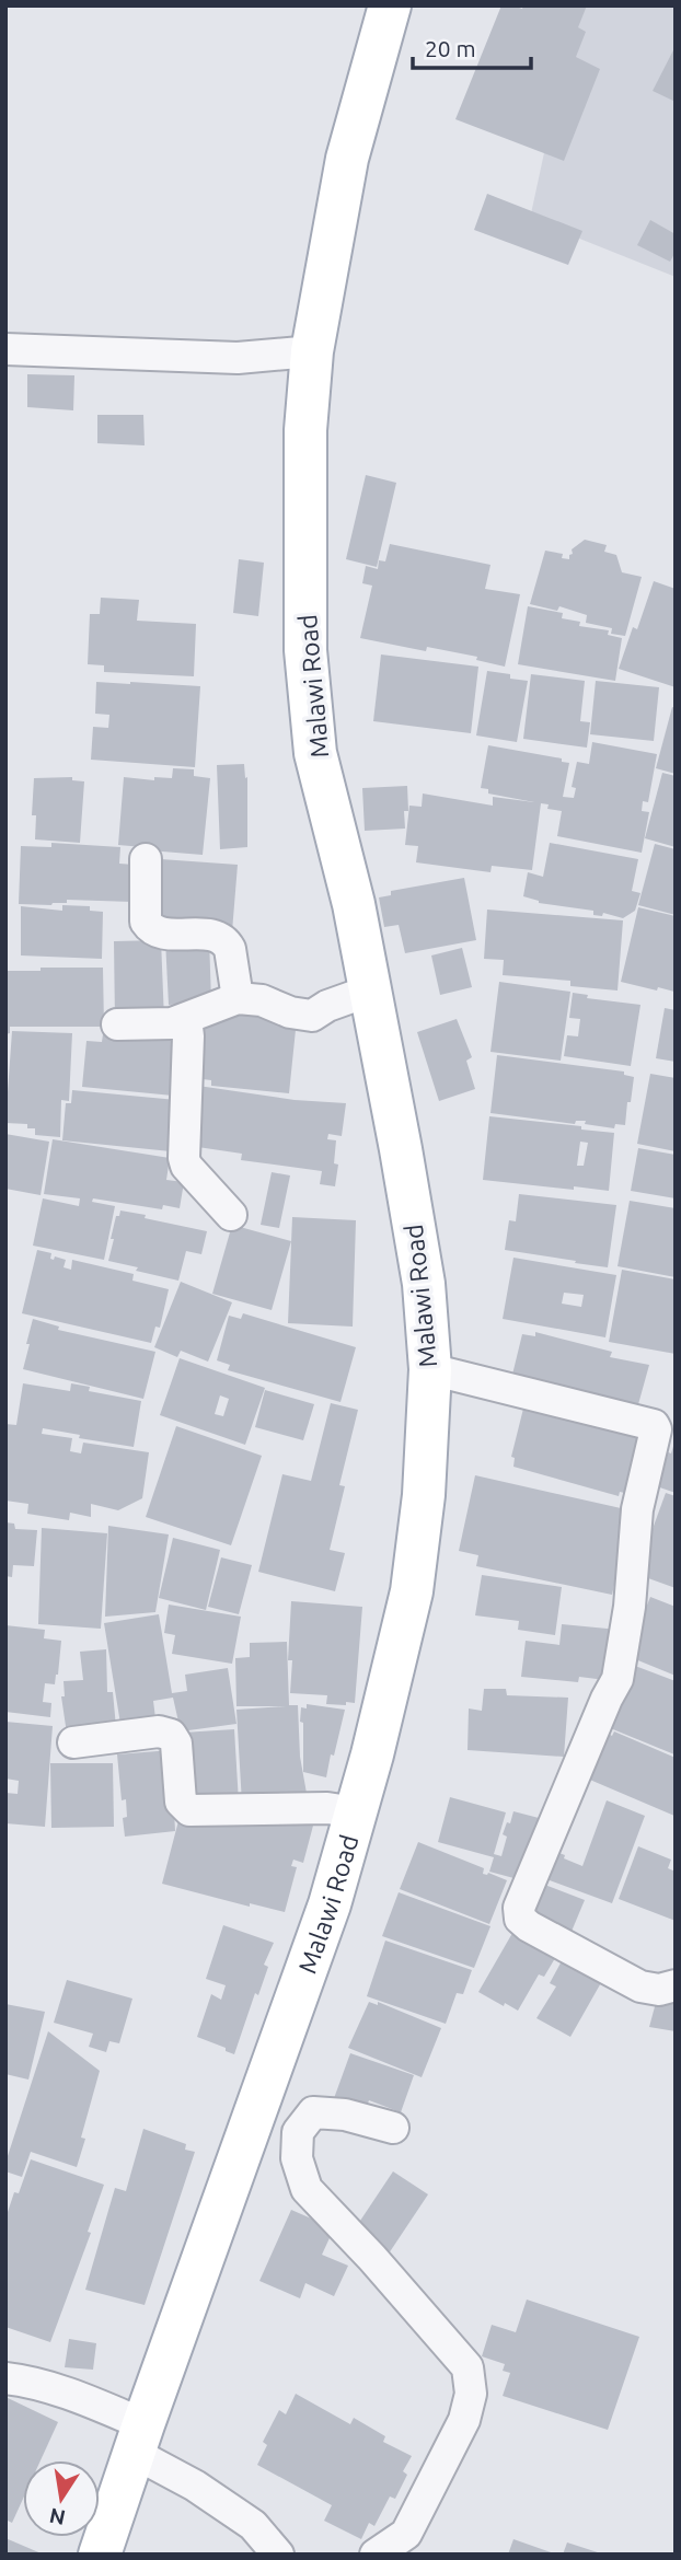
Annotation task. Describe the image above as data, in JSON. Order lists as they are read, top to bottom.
{
  "streets": {
    "main road": ["Malawi Road"]
  },
  "scale_bar": "20 m",
  "north": "bottom"
}
